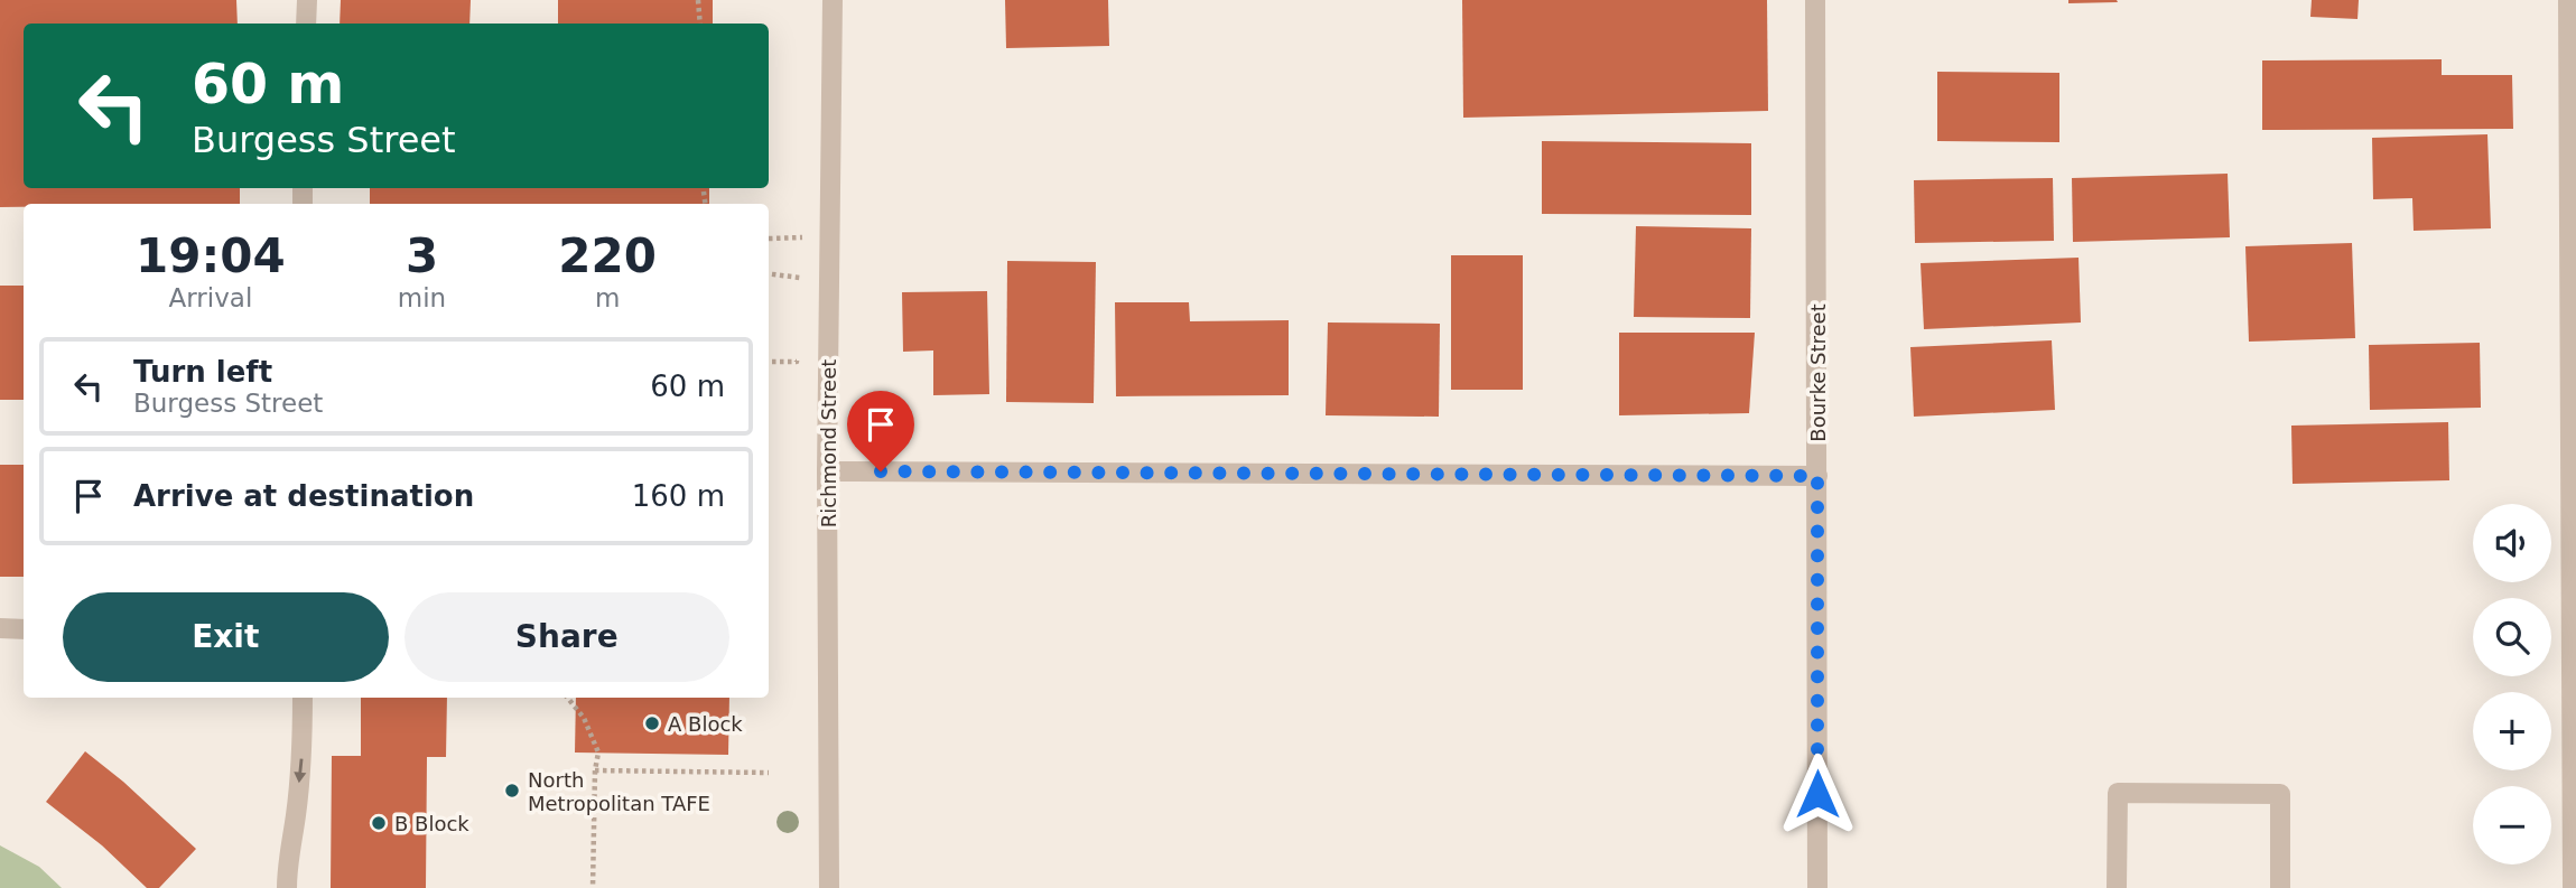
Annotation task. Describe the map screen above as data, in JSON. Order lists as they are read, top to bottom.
{
  "streets": {
    "street": ["Bourke Street", "Richmond Street"]
  },
  "places": ["A Block", "North Metropolitan TAFE", "B Block"],
  "page": {
    "turn": ["60 m", "Burgess Street"],
    "eta": [
      "19:04",
      "Arrival",
      "3",
      "min",
      "220",
      "m"
    ],
    "list": [
      {
        "name": "Turn left",
        "note": "Burgess Street",
        "value": "60 m"
      },
      {
        "name": "Arrive at destination",
        "value": "160 m"
      }
    ],
    "map_buttons": ["+", "−"],
    "buttons": ["Exit", "Share"]
  }
}
